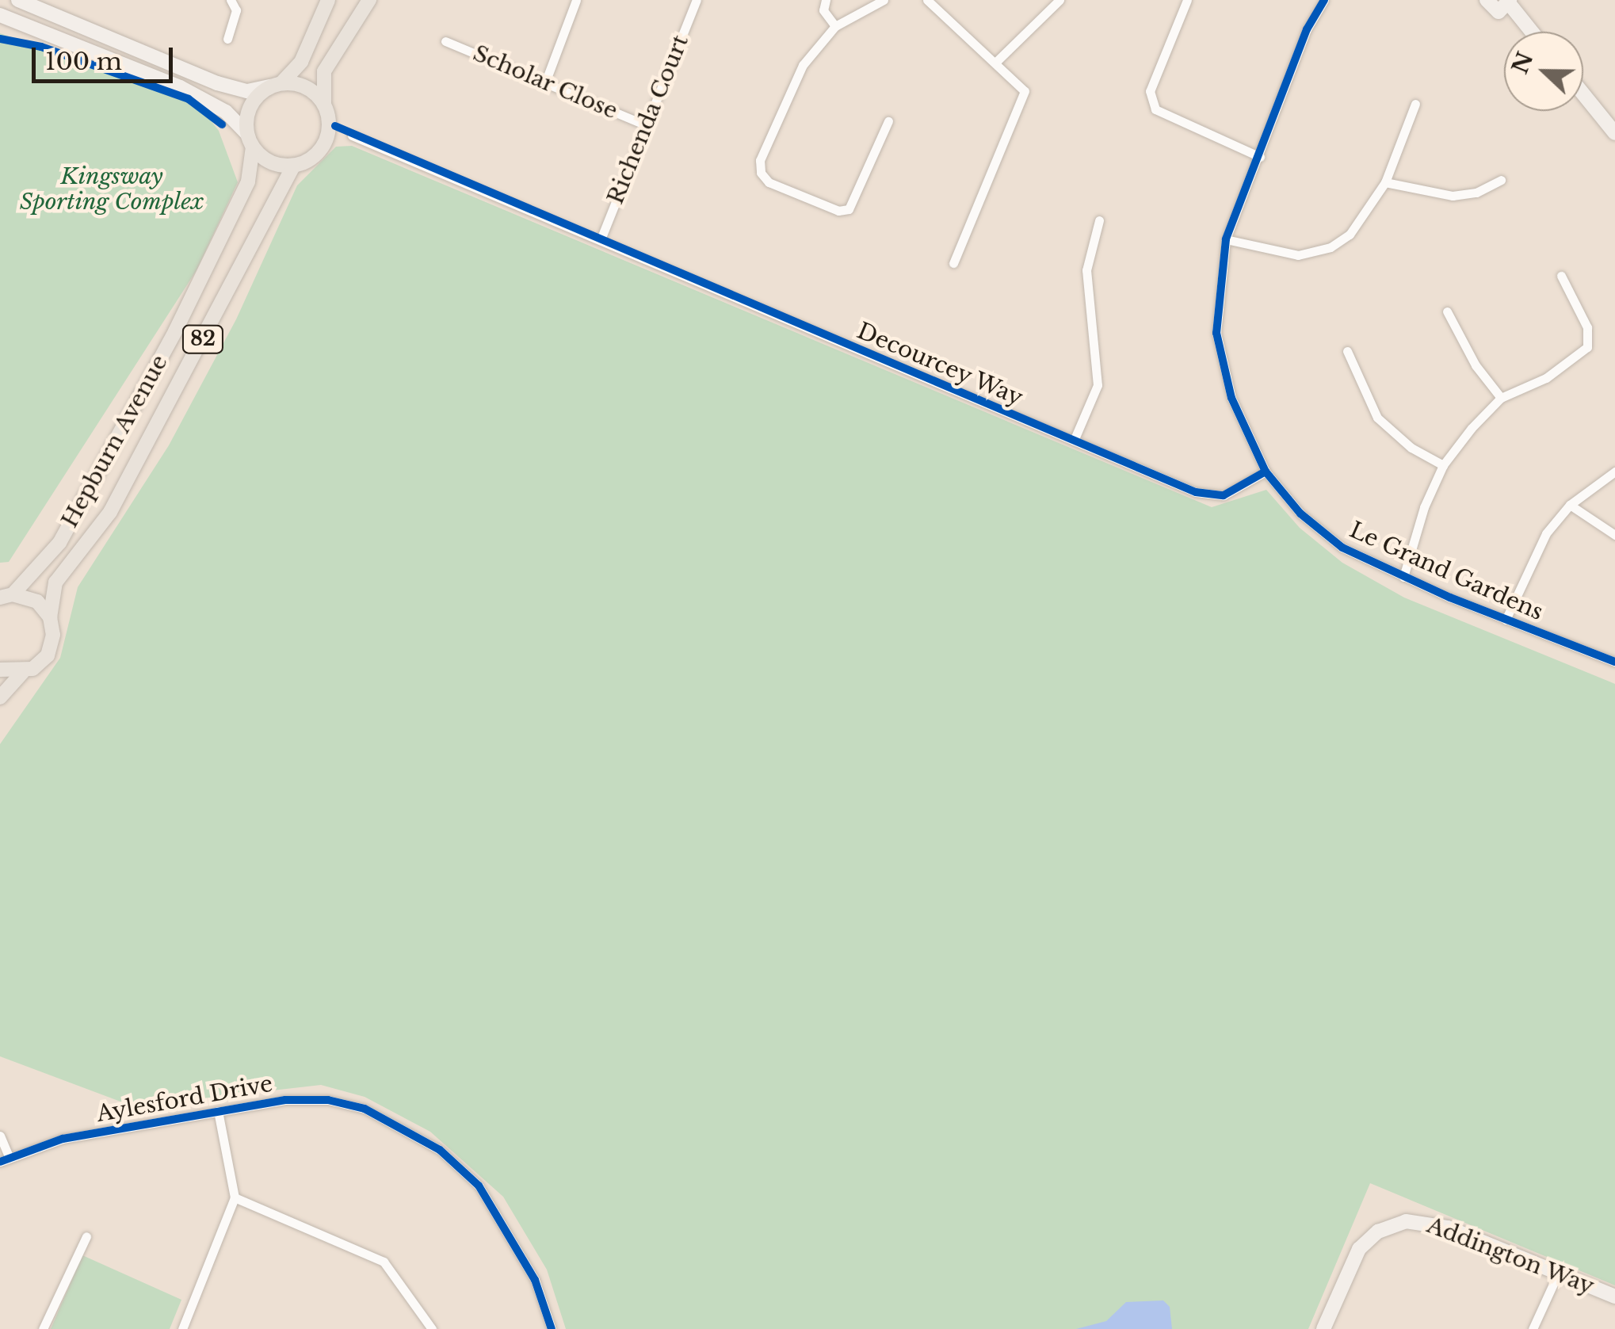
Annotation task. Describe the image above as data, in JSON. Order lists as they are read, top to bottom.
{
  "streets": {
    "main road": ["82", "Hepburn Avenue"],
    "street": [
      "Scholar Close",
      "Richenda Court",
      "Decourcey Way",
      "Le Grand Gardens",
      "Aylesford Drive",
      "Addington Way"
    ]
  },
  "crossings": [
    ["Scholar Close", "Richenda Court"],
    ["Richenda Court", "Decourcey Way"],
    ["82", "Hepburn Avenue"],
    ["Decourcey Way", "Le Grand Gardens"]
  ],
  "parks": ["Kingsway Sporting Complex"],
  "scale_bar": "100 m",
  "north": "left"
}
